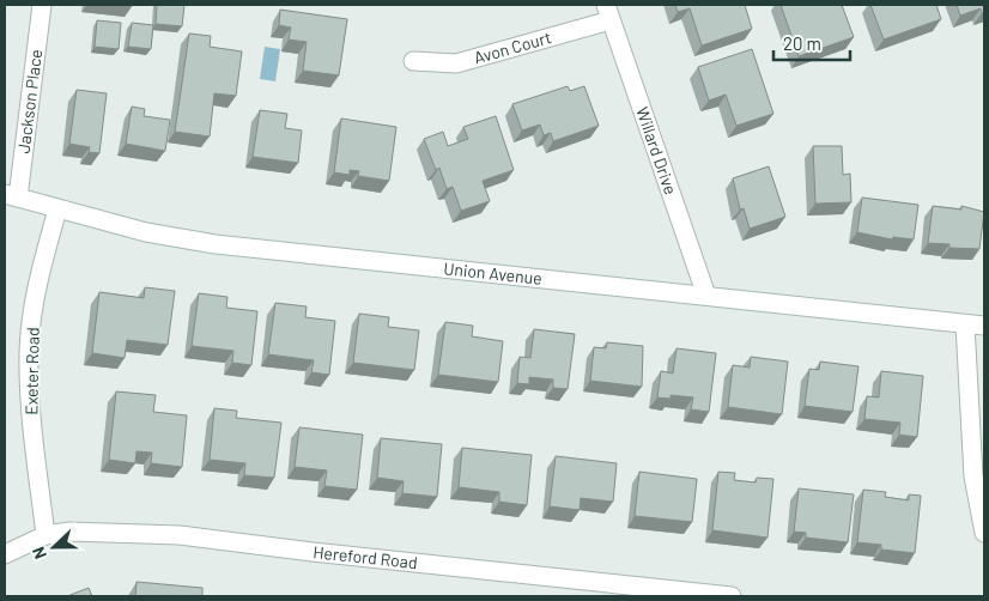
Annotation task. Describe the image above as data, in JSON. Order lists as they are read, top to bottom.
{
  "streets": {
    "street": [
      "Avon Court",
      "Jackson Place",
      "Willard Drive",
      "Union Avenue",
      "Exeter Road",
      "Hereford Road"
    ]
  },
  "crossings": [
    ["Avon Court", "Willard Drive"],
    ["Jackson Place", "Union Avenue"],
    ["Willard Drive", "Union Avenue"],
    ["Union Avenue", "Exeter Road"],
    ["Exeter Road", "Hereford Road"]
  ],
  "scale_bar": "20 m",
  "north": "left"
}
